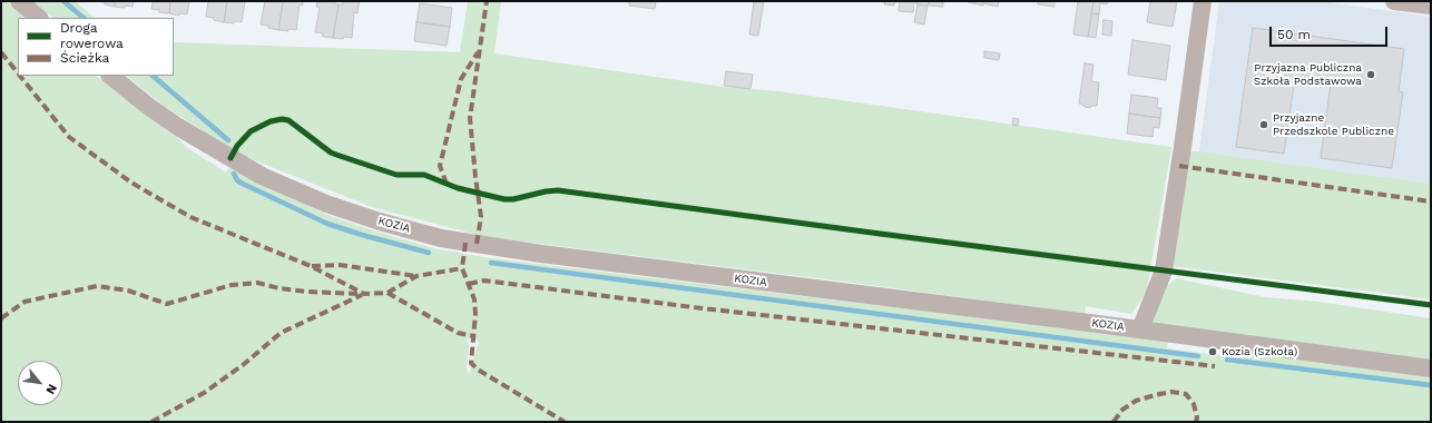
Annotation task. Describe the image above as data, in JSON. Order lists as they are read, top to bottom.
{
  "streets": {
    "street": ["KOZIA"]
  },
  "places": ["Przyjazna Publiczna Szkoła Podstawowa", "Przyjazne Przedszkole Publiczne", "Kozia (Szkoła)"],
  "legend": ["Droga rowerowa", "Ścieżka"],
  "scale_bar": "50 m",
  "north": "bottom right"
}
